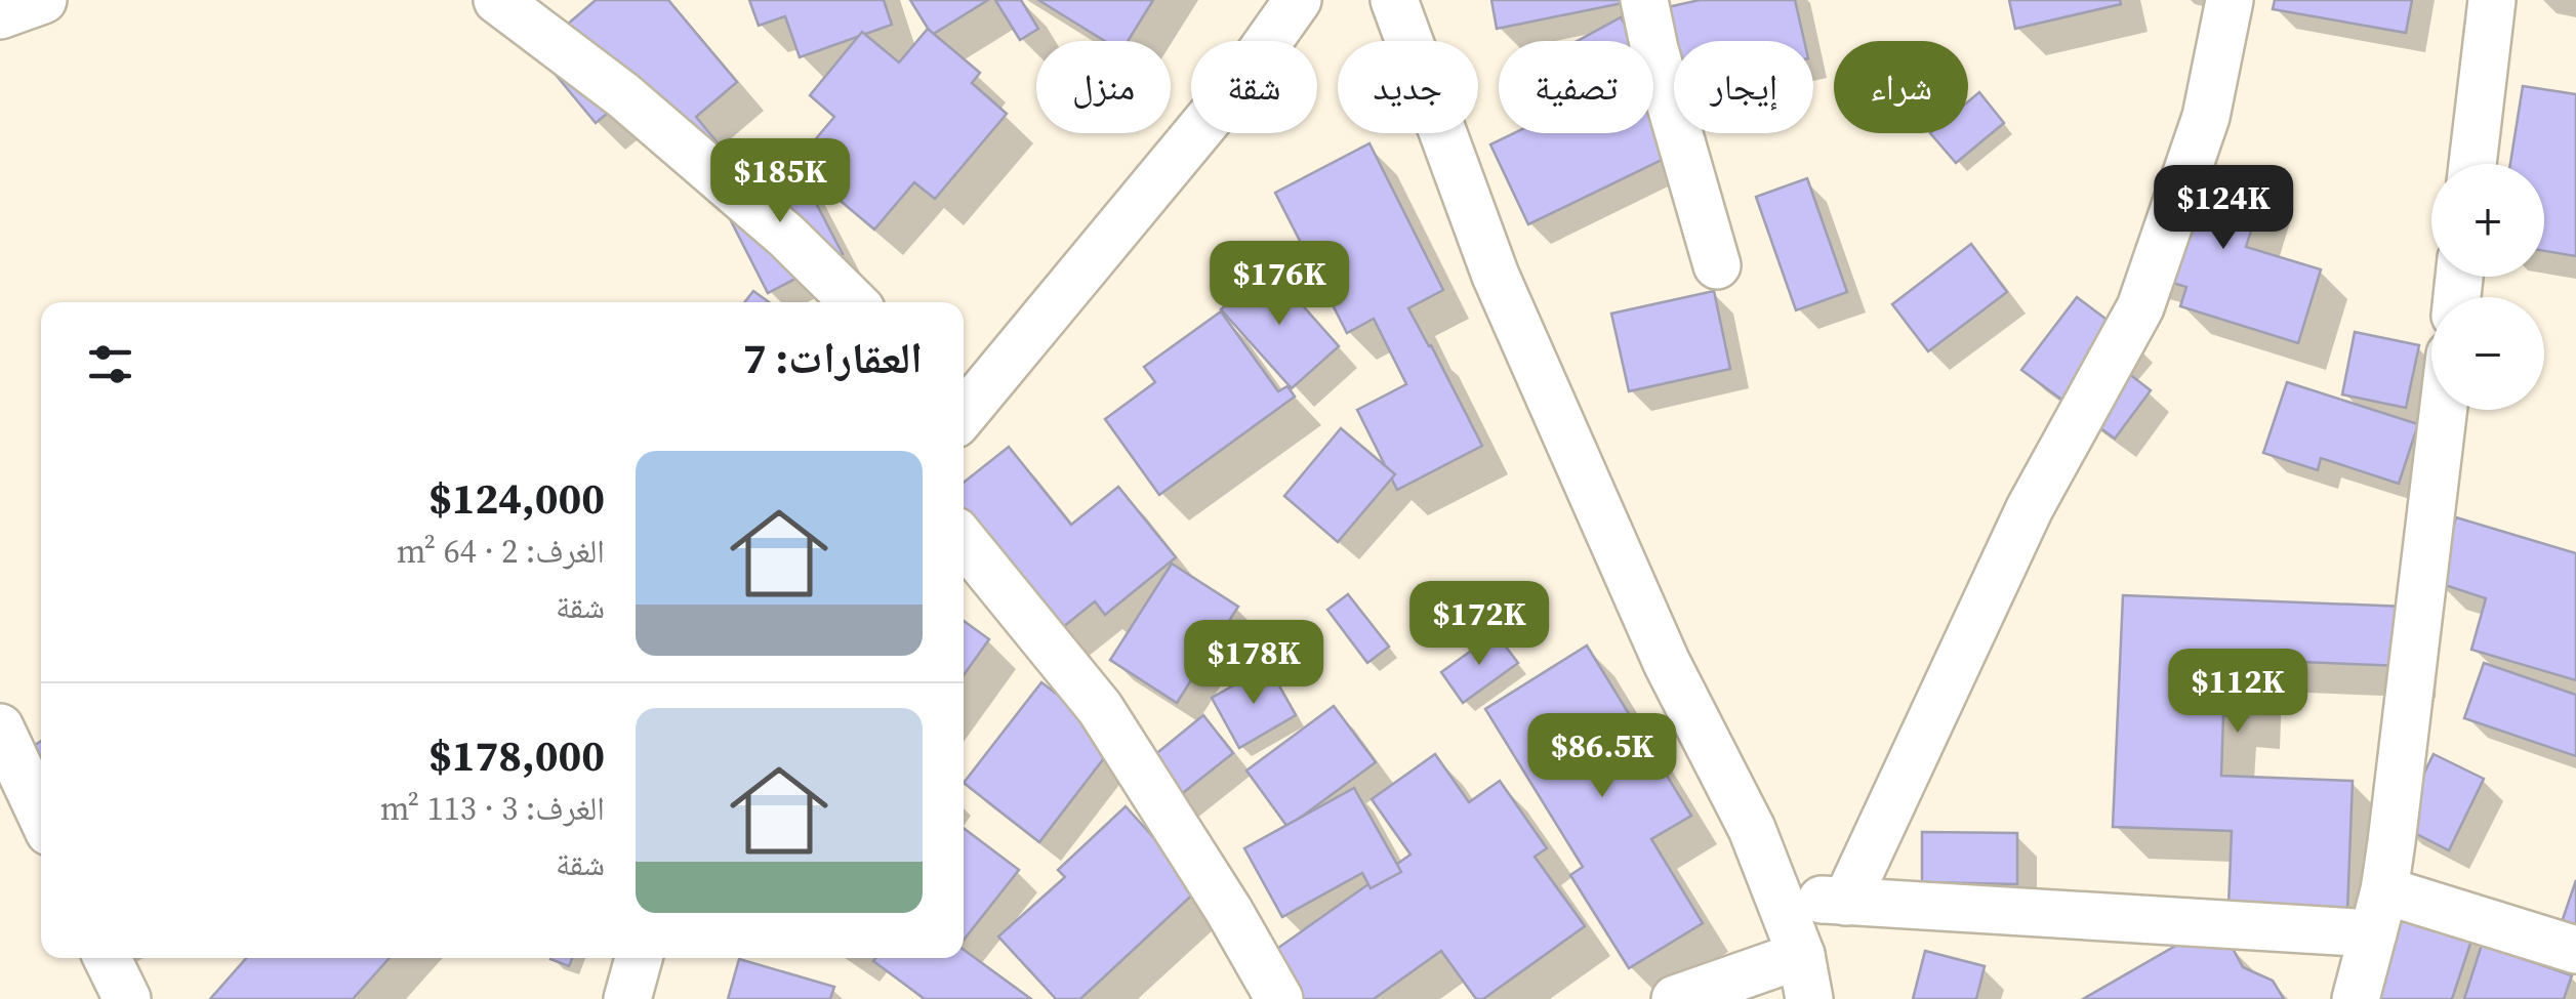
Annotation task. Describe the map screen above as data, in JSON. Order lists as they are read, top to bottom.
{
  "page": {
    "chip": [
      "شراء",
      "إيجار",
      "تصفية",
      "جديد",
      "شقة",
      "منزل"
    ],
    "price": [
      "$185K",
      "$124K",
      "$176K",
      "$172K",
      "$178K",
      "$112K",
      "$86.5K"
    ],
    "map_buttons": ["+", "−"],
    "heading": "العقارات: 7",
    "list": [
      {
        "name": "$124,000",
        "note": "الغرف: 2 · 64 m² · شقة"
      },
      {
        "name": "$178,000",
        "note": "الغرف: 3 · 113 m² · شقة"
      }
    ]
  }
}
